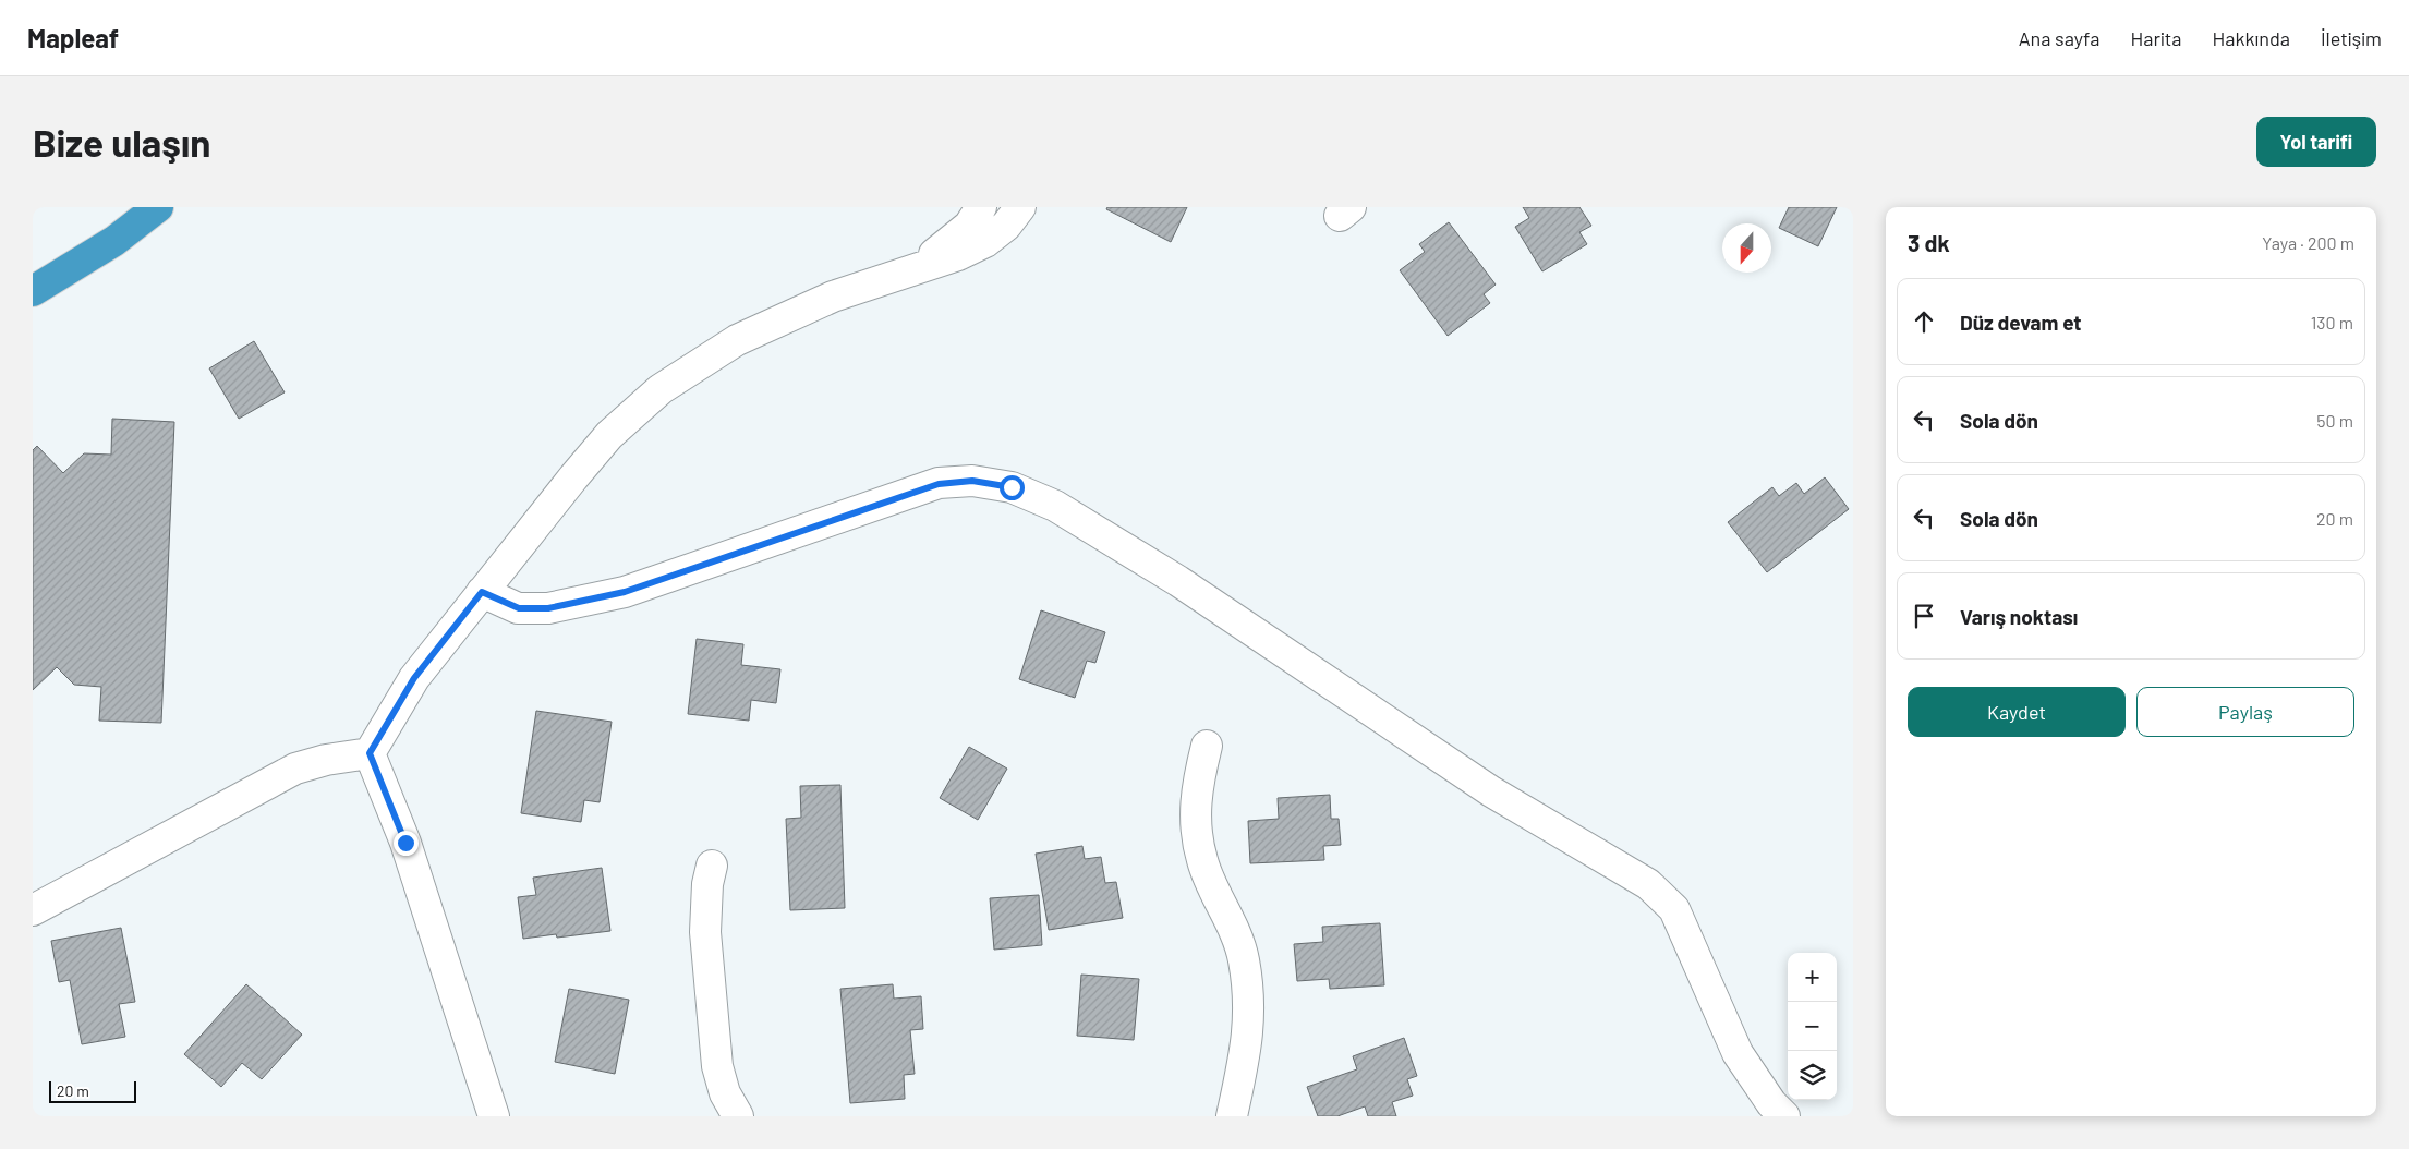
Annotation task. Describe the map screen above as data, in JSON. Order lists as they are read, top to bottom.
{
  "scale_bar": "20 m",
  "north": "bottom",
  "page": {
    "header": "Mapleaf",
    "nav": [
      "Ana sayfa",
      "Harita",
      "Hakkında",
      "İletişim"
    ],
    "buttons": [
      "Yol tarifi",
      ["Kaydet", "Paylaş"]
    ],
    "title": "Bize ulaşın",
    "heading": ["3 dk", "Yaya · 200 m"],
    "list": [
      ["Düz devam et", "130 m"],
      ["Sola dön", "50 m"],
      ["Sola dön", "20 m"],
      "Varış noktası"
    ],
    "map_buttons": ["+", "−"],
    "scale": "20 m"
  }
}
